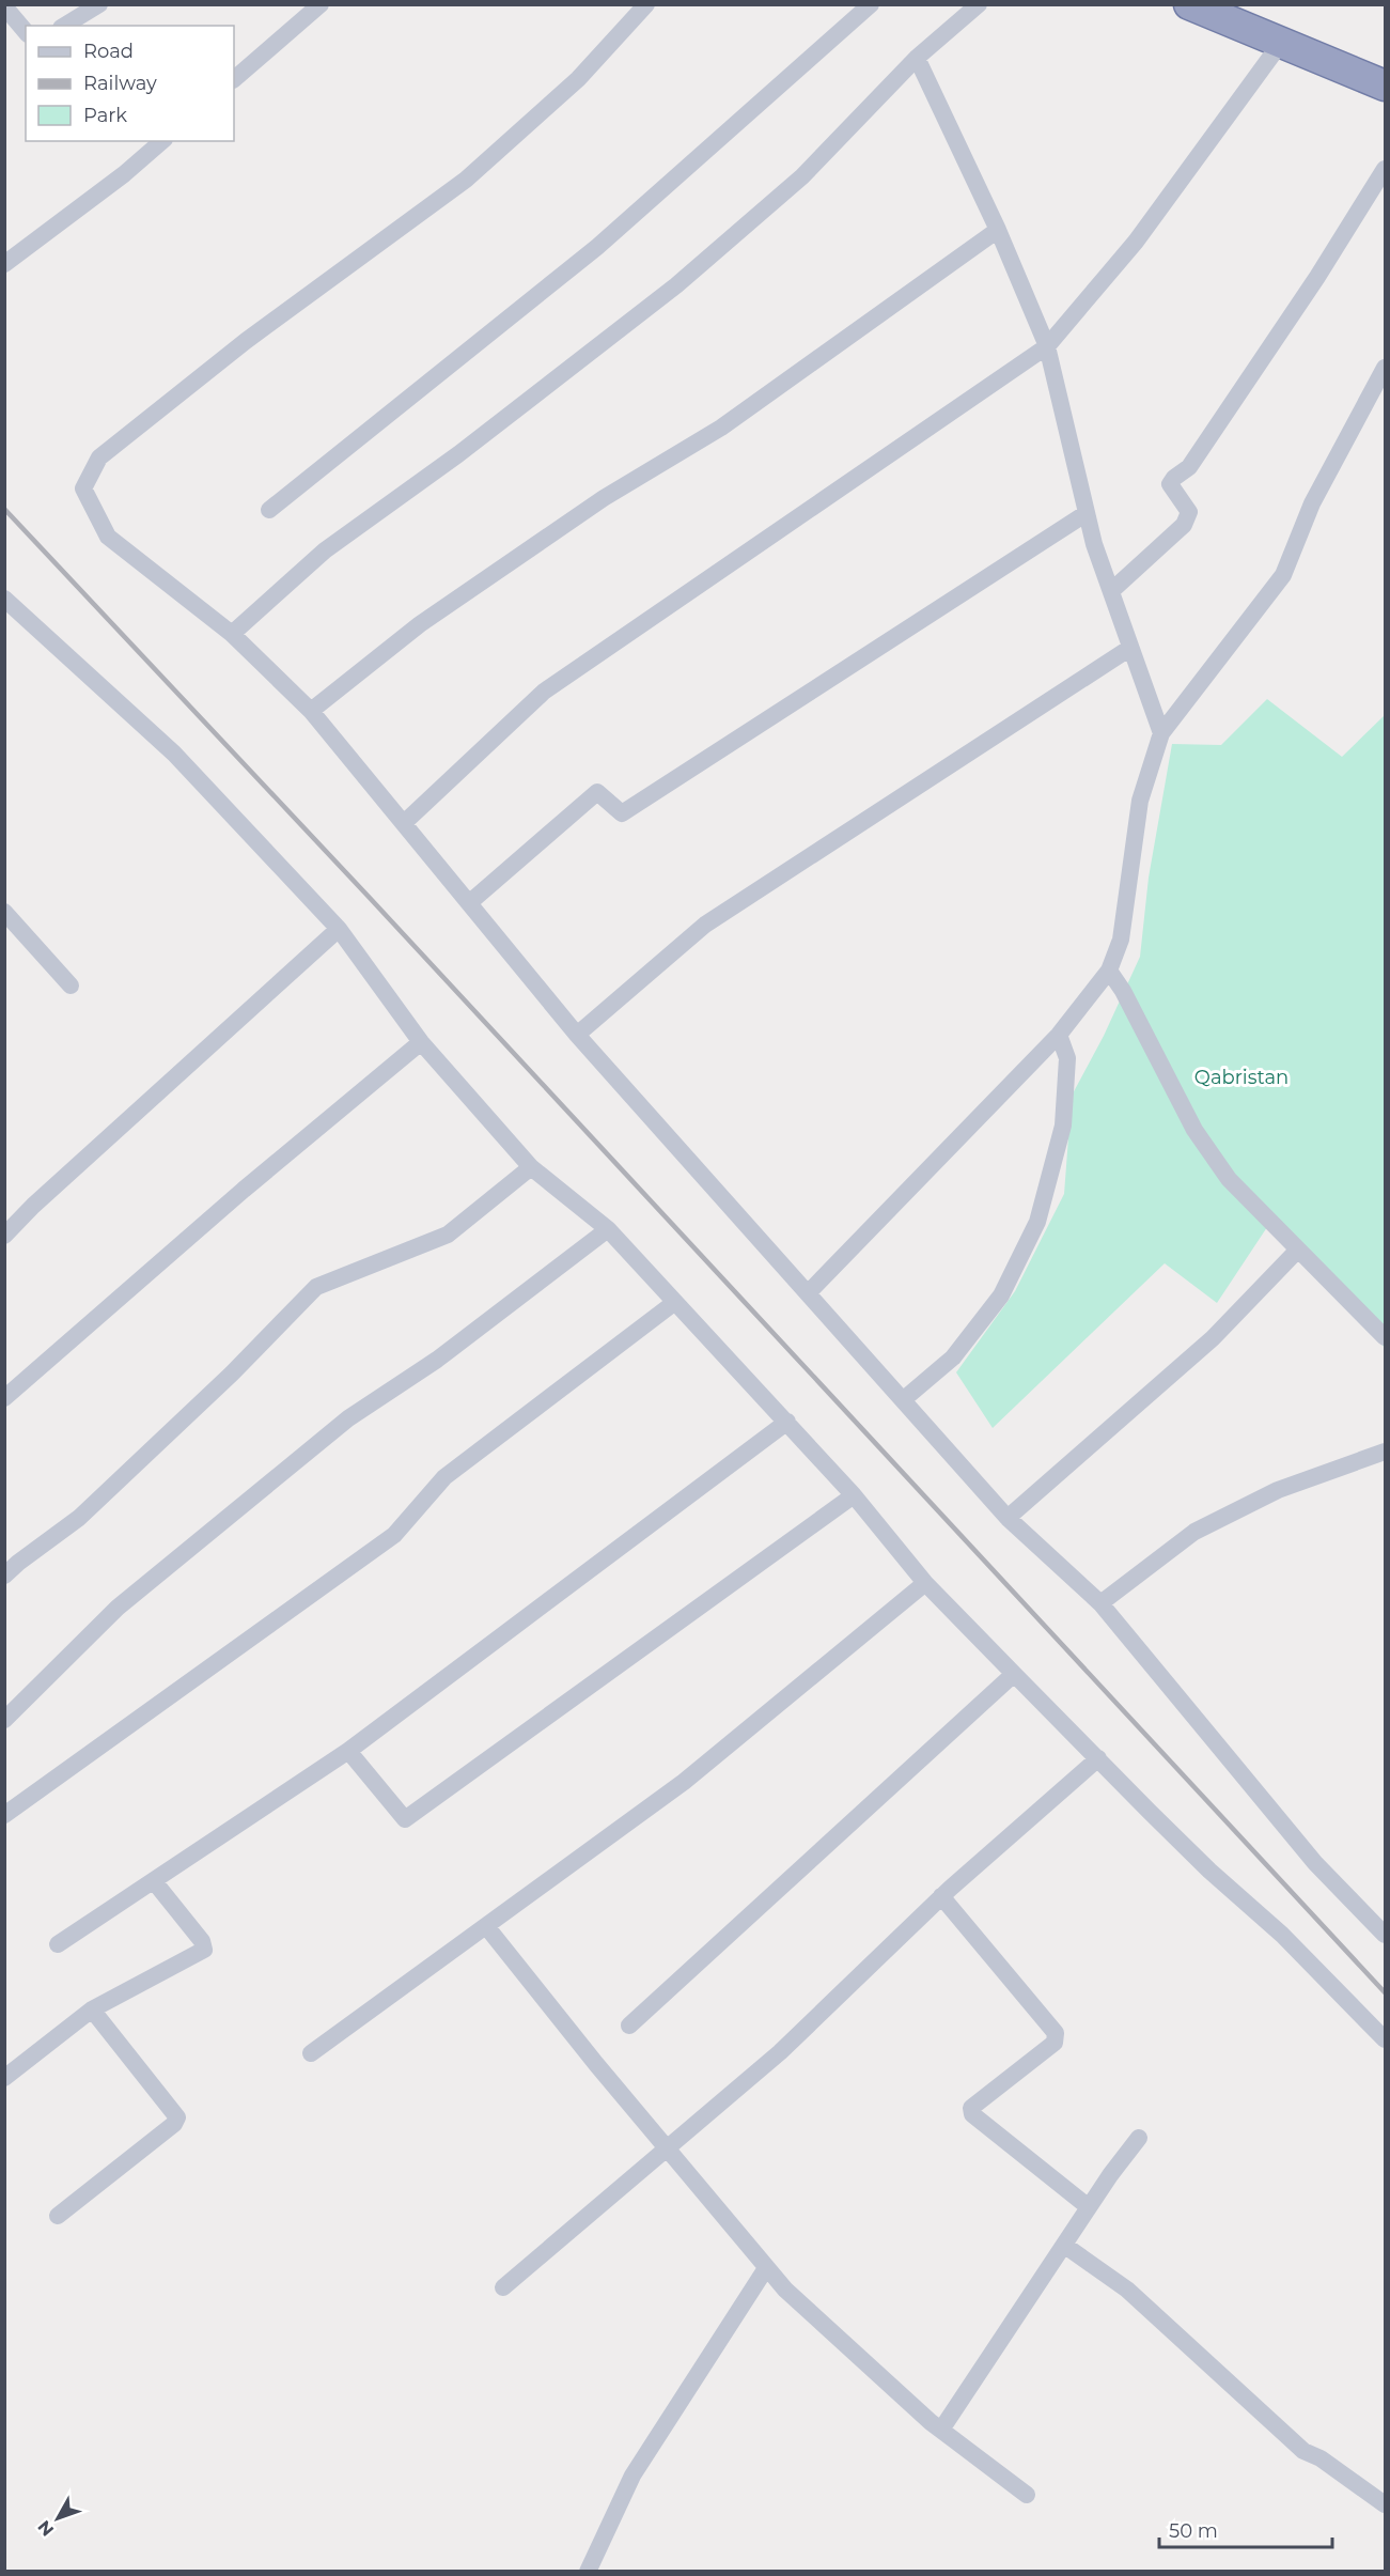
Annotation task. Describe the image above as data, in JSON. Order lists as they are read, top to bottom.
{
  "parks": ["Qabristan"],
  "legend": ["Road", "Railway", "Park"],
  "scale_bar": "50 m",
  "north": "bottom left"
}
